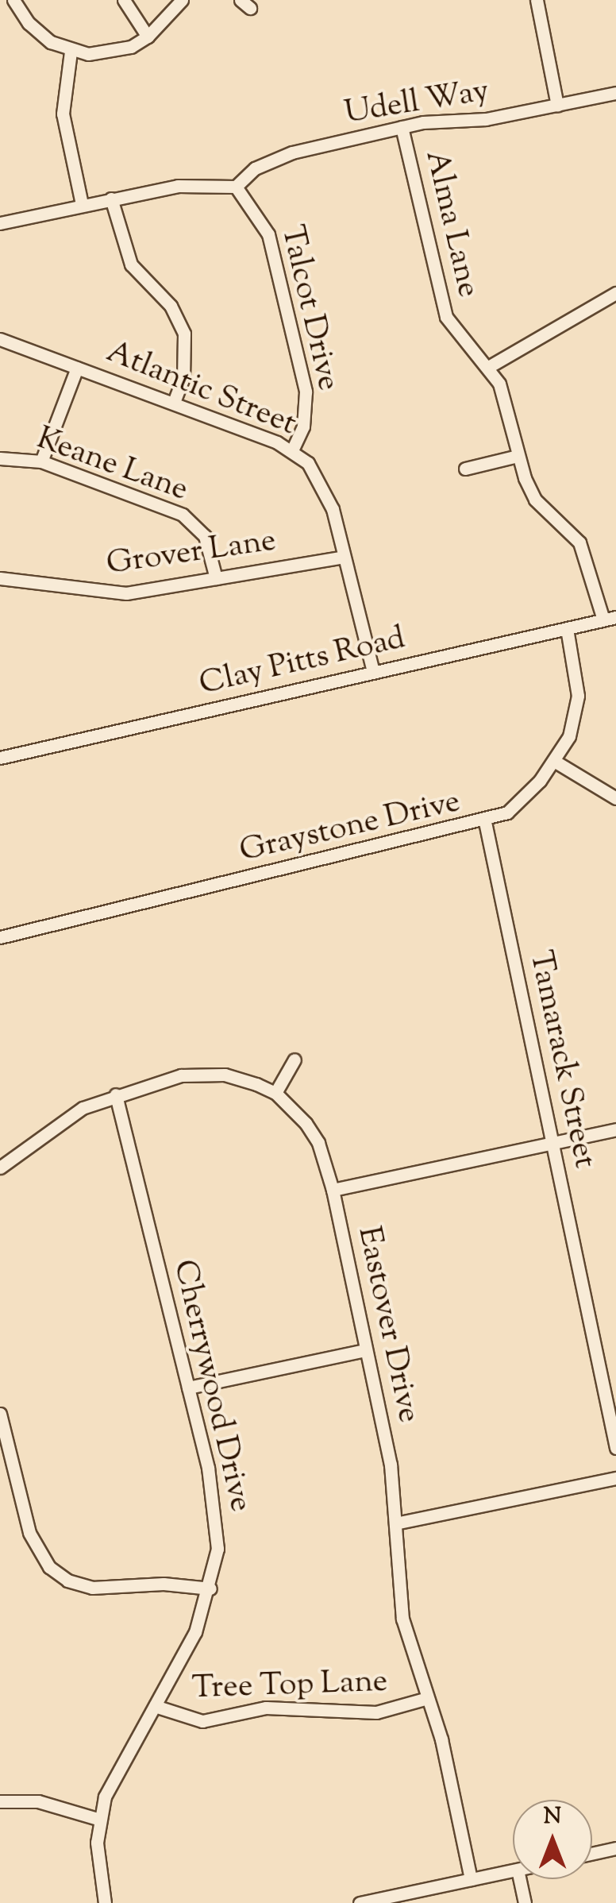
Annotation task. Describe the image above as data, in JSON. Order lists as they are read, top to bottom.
{
  "streets": {
    "street": [
      "Udell Way",
      "Alma Lane",
      "Talcot Drive",
      "Atlantic Street",
      "Keane Lane",
      "Grover Lane",
      "Clay Pitts Road",
      "Graystone Drive",
      "Tamarack Street",
      "Eastover Drive",
      "Cherrywood Drive",
      "Tree Top Lane"
    ]
  },
  "crossings": [
    ["Udell Way", "Alma Lane"],
    ["Udell Way", "Talcot Drive"],
    ["Alma Lane", "Clay Pitts Road"],
    ["Talcot Drive", "Atlantic Street"],
    ["Atlantic Street", "Grover Lane"],
    ["Atlantic Street", "Clay Pitts Road"],
    ["Keane Lane", "Grover Lane"],
    ["Clay Pitts Road", "Graystone Drive"],
    ["Graystone Drive", "Tamarack Street"],
    ["Eastover Drive", "Tree Top Lane"],
    ["Cherrywood Drive", "Tree Top Lane"]
  ],
  "north": "top"
}
